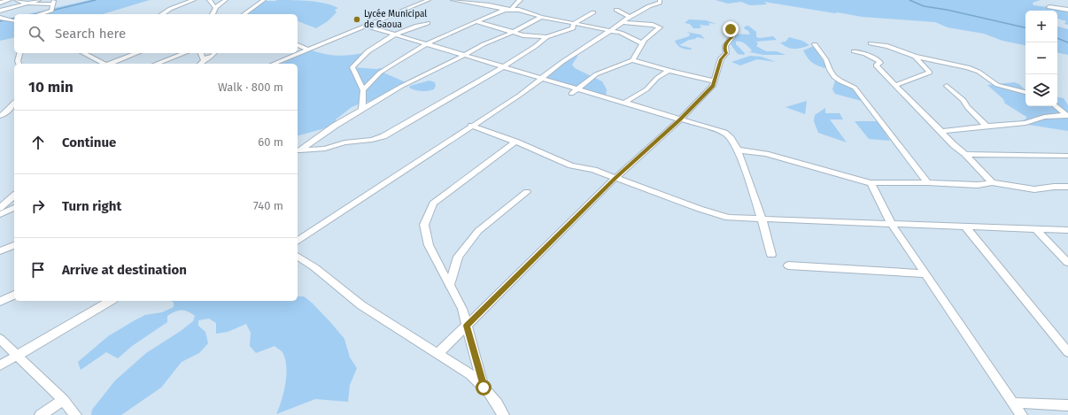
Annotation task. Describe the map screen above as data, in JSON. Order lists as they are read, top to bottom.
{
  "places": ["Lycée Municipal de Gaoua"],
  "page": {
    "map_buttons": ["+", "−"],
    "search": "Search here",
    "heading": ["10 min", "Walk · 800 m"],
    "list": [
      ["Continue", "60 m"],
      ["Turn right", "740 m"],
      "Arrive at destination"
    ]
  }
}
